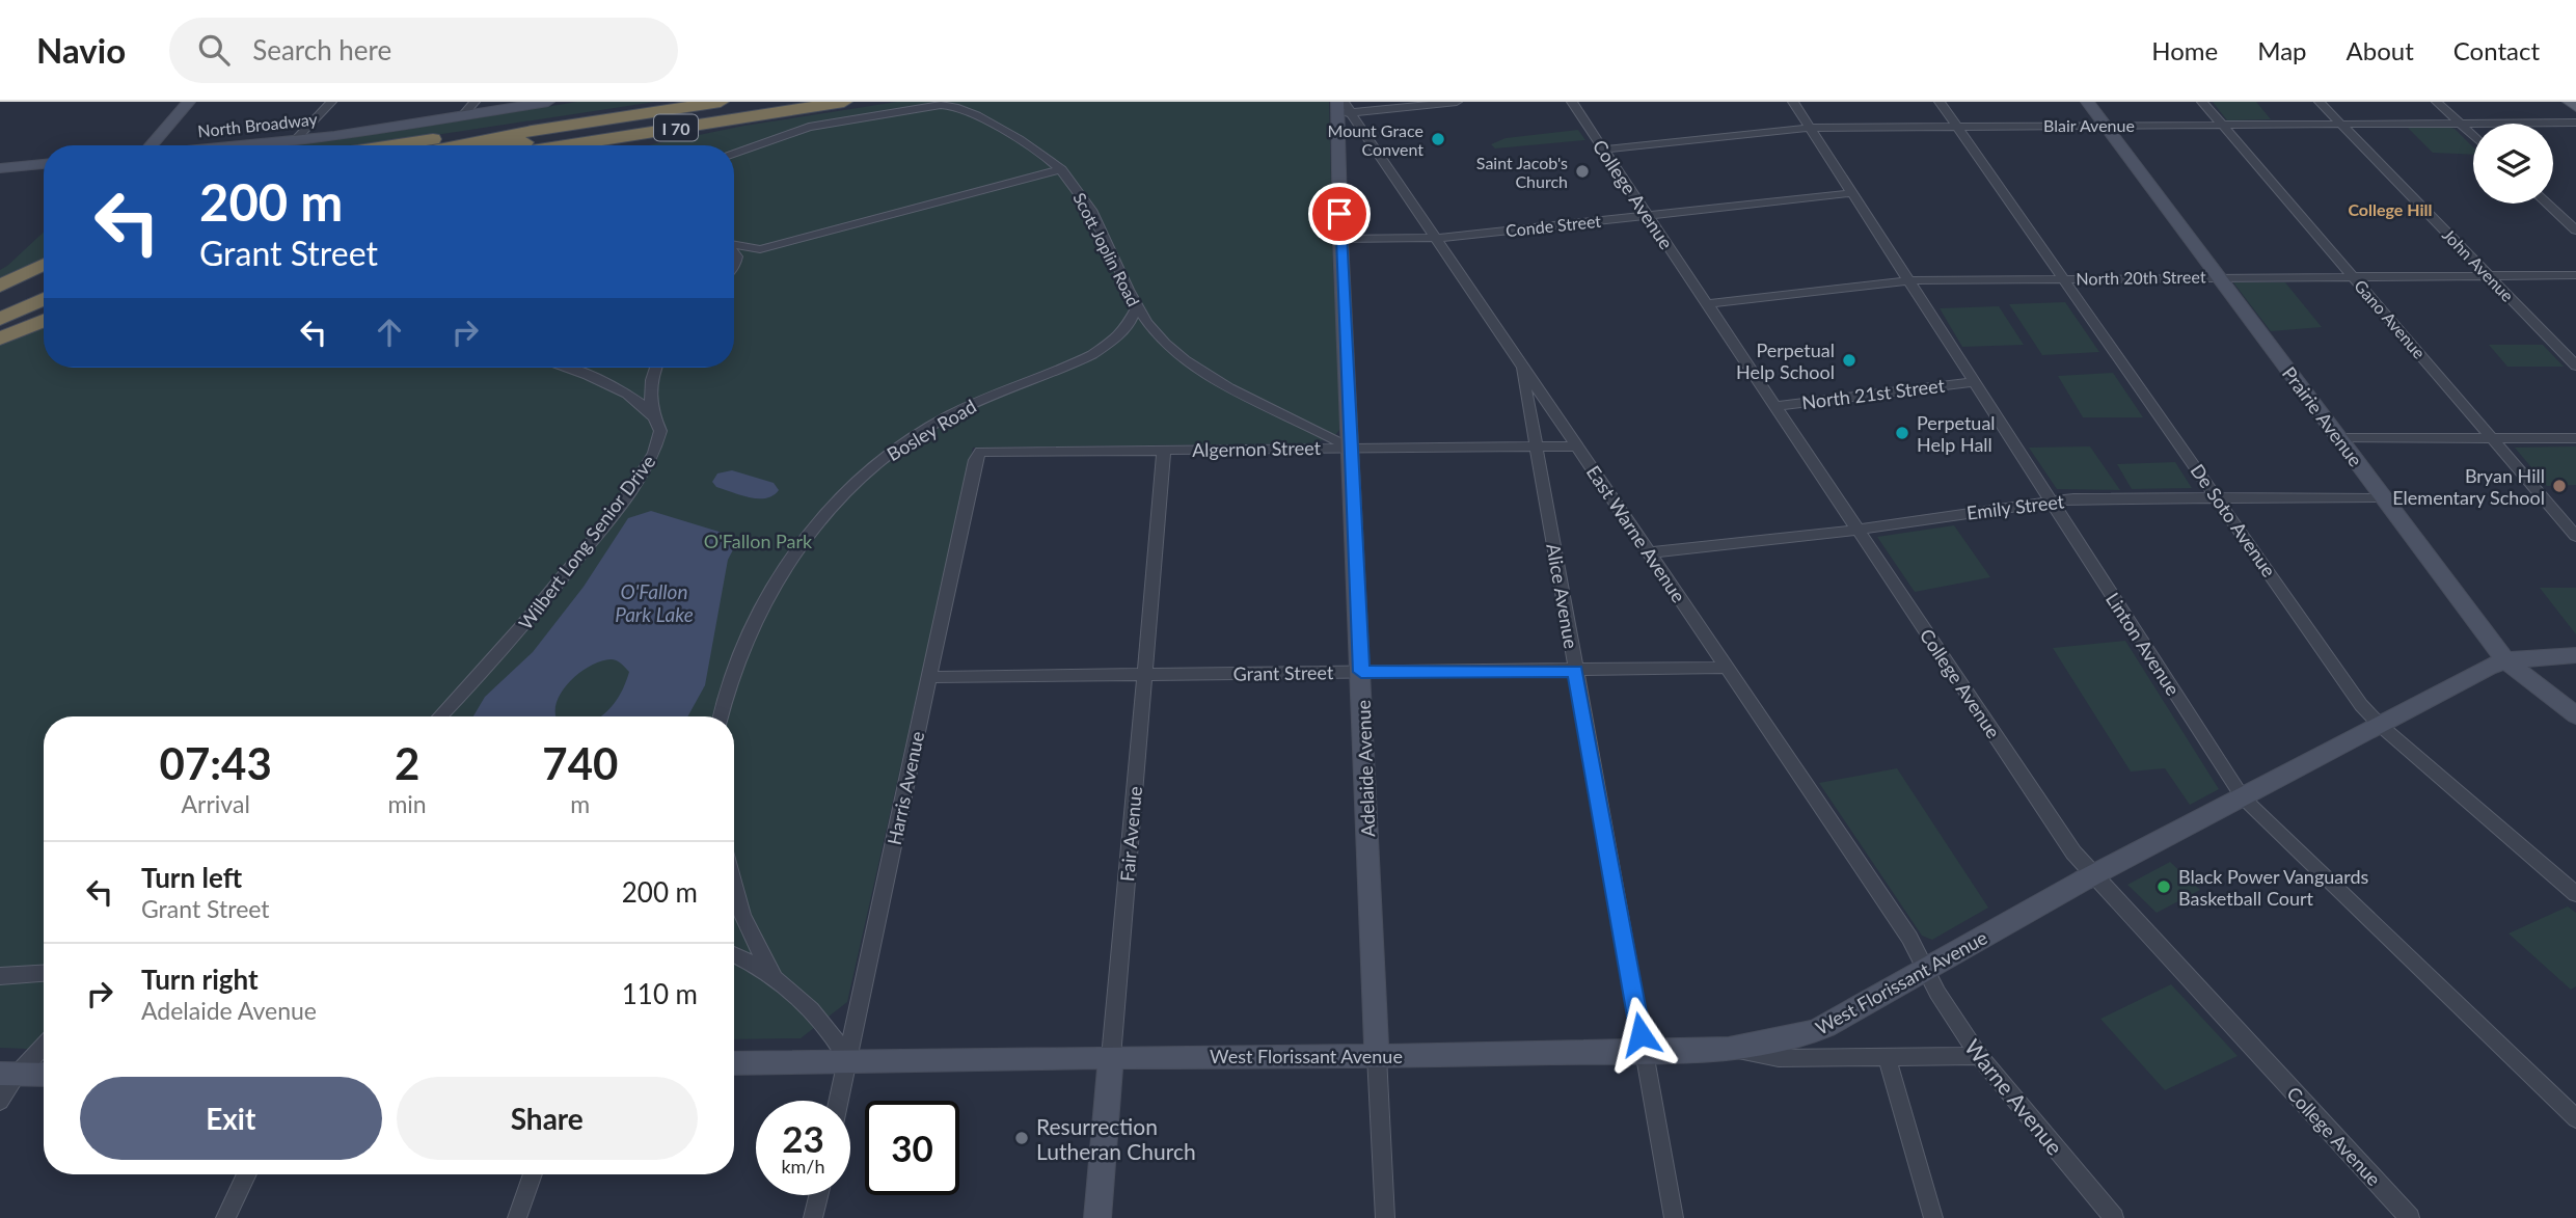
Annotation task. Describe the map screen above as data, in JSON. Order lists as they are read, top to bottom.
{
  "streets": {
    "highway": ["I 70"],
    "main road": [
      "North Broadway",
      "Prairie Avenue",
      "Adelaide Avenue",
      "Fair Avenue",
      "West Florissant Avenue"
    ],
    "street": [
      "Blair Avenue",
      "College Avenue",
      "Conde Street",
      "Scott Joplin Road",
      "John Avenue",
      "North 20th Street",
      "Gano Avenue",
      "North 21st Street",
      "Bosley Road",
      "Algernon Street",
      "Emily Street",
      "De Soto Avenue",
      "East Warne Avenue",
      "Wilbert Long Senior Drive",
      "Alice Avenue",
      "Linton Avenue",
      "Grant Street",
      "Harris Avenue",
      "Warne Avenue"
    ]
  },
  "crossings": [
    ["Blair Avenue", "College Avenue"],
    ["Blair Avenue", "John Avenue"],
    ["Blair Avenue", "Gano Avenue"],
    ["Blair Avenue", "Prairie Avenue"],
    ["Blair Avenue", "De Soto Avenue"],
    ["Blair Avenue", "Linton Avenue"],
    ["College Avenue", "Conde Street"],
    ["College Avenue", "North 20th Street"],
    ["College Avenue", "North 21st Street"],
    ["College Avenue", "Emily Street"],
    ["College Avenue", "West Florissant Avenue"],
    ["Conde Street", "East Warne Avenue"],
    ["Conde Street", "Linton Avenue"],
    ["Conde Street", "Adelaide Avenue"],
    ["Scott Joplin Road", "Bosley Road"],
    ["Scott Joplin Road", "Algernon Street"],
    ["Scott Joplin Road", "Adelaide Avenue"],
    ["John Avenue", "North 20th Street"],
    ["North 20th Street", "Gano Avenue"],
    ["North 20th Street", "Prairie Avenue"],
    ["North 20th Street", "De Soto Avenue"],
    ["North 20th Street", "Linton Avenue"],
    ["North 21st Street", "Linton Avenue"],
    ["Prairie Avenue", "Emily Street"],
    ["Prairie Avenue", "West Florissant Avenue"],
    ["Algernon Street", "East Warne Avenue"],
    ["Algernon Street", "Alice Avenue"],
    ["Algernon Street", "Adelaide Avenue"],
    ["Algernon Street", "Harris Avenue"],
    ["Algernon Street", "Fair Avenue"],
    ["Emily Street", "De Soto Avenue"],
    ["Emily Street", "East Warne Avenue"],
    ["Emily Street", "Linton Avenue"],
    ["De Soto Avenue", "West Florissant Avenue"],
    ["East Warne Avenue", "Alice Avenue"],
    ["East Warne Avenue", "Grant Street"],
    ["East Warne Avenue", "Adelaide Avenue"],
    ["East Warne Avenue", "West Florissant Avenue"],
    ["East Warne Avenue", "Warne Avenue"],
    ["Alice Avenue", "Grant Street"],
    ["Alice Avenue", "West Florissant Avenue"],
    ["Linton Avenue", "West Florissant Avenue"],
    ["Grant Street", "Adelaide Avenue"],
    ["Grant Street", "Harris Avenue"],
    ["Grant Street", "Fair Avenue"],
    ["Adelaide Avenue", "West Florissant Avenue"],
    ["Harris Avenue", "West Florissant Avenue"],
    ["Fair Avenue", "West Florissant Avenue"],
    ["West Florissant Avenue", "Warne Avenue"]
  ],
  "districts": ["College Hill"],
  "water": ["O'Fallon Park Lake"],
  "parks": ["O'Fallon Park"],
  "places": [
    "Mount Grace Convent",
    "Saint Jacob's Church",
    "Perpetual Help School",
    "Perpetual Help Hall",
    "Bryan Hill Elementary School",
    "Black Power Vanguards Basketball Court",
    "Resurrection Lutheran Church"
  ],
  "page": {
    "header": "Navio",
    "search": "Search here",
    "nav": [
      "Home",
      "Map",
      "About",
      "Contact"
    ],
    "turn": ["200 m", "Grant Street"],
    "eta": [
      "07:43",
      "Arrival",
      "2",
      "min",
      "740",
      "m"
    ],
    "list": [
      {
        "name": "Turn left",
        "note": "Grant Street",
        "value": "200 m"
      },
      {
        "name": "Turn right",
        "note": "Adelaide Avenue",
        "value": "110 m"
      }
    ],
    "buttons": ["Exit", "Share"],
    "speed": "23 km/h",
    "limit": "30"
  }
}
